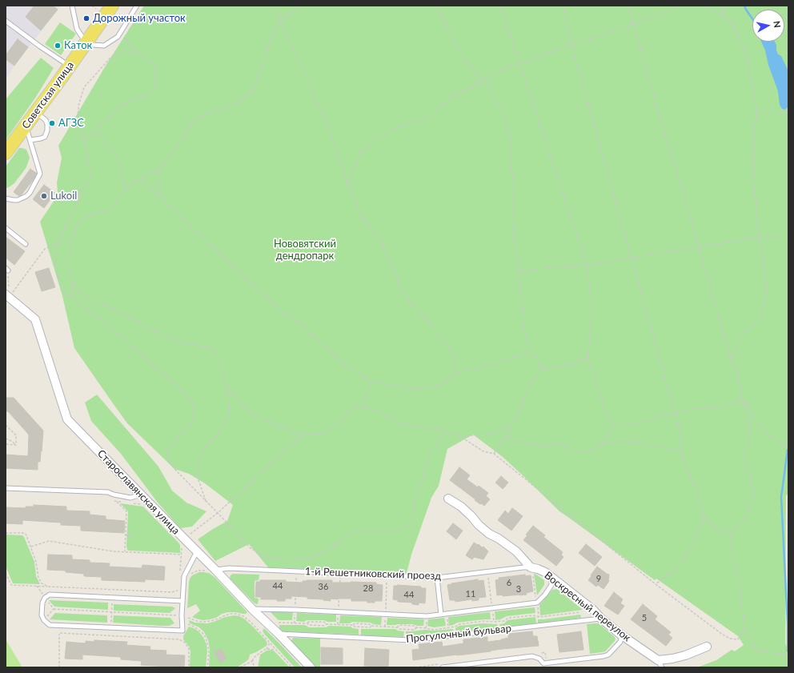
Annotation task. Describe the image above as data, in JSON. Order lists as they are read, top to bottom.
{
  "streets": {
    "main road": ["Советская улица"],
    "street": ["Старославянская улица", "Воскресный переулок"],
    "lane": ["1-й Решетниковский проезд", "Прогулочный бульвар"]
  },
  "crossings": [
    ["Старославянская улица", "1-й Решетниковский проезд"],
    ["Старославянская улица", "Прогулочный бульвар"],
    ["1-й Решетниковский проезд", "Воскресный переулок"],
    ["Воскресный переулок", "Прогулочный бульвар"]
  ],
  "parks": ["Нововятский дендропарк"],
  "places": [
    "Дорожный участок",
    "Каток",
    "АГЗС",
    "Lukoil"
  ],
  "house_numbers": [
    "9",
    "6",
    "44",
    "36",
    "28",
    "3",
    "11",
    "44",
    "5"
  ],
  "north": "right"
}
